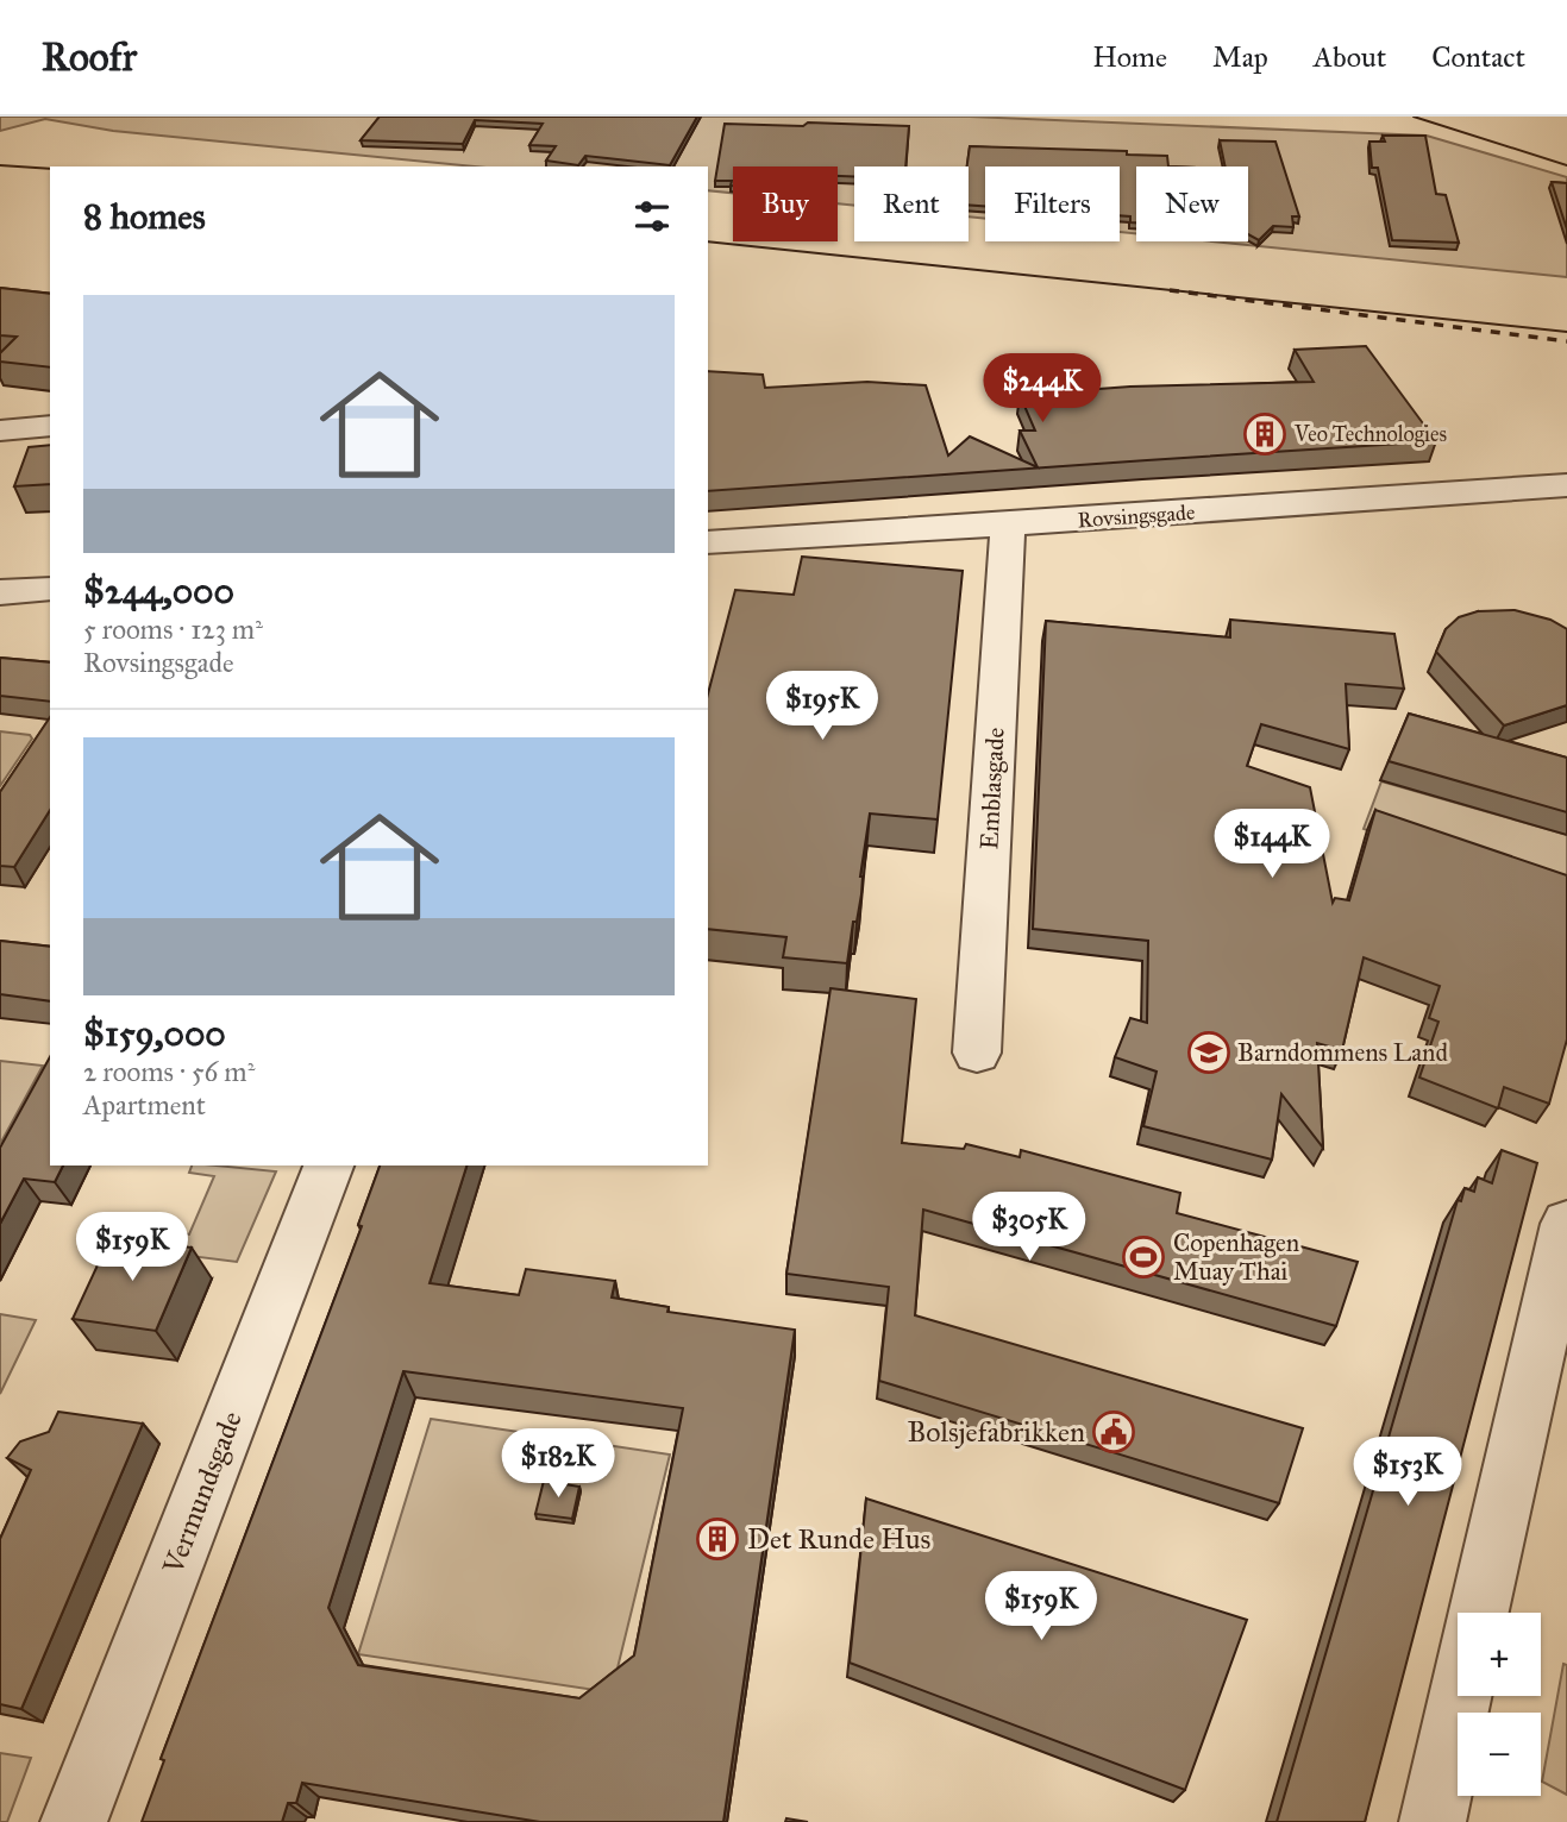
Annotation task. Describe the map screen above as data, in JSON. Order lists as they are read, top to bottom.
{
  "streets": {
    "street": ["Rovsingsgade", "Emblasgade", "Vermundsgade"]
  },
  "crossings": [
    ["Rovsingsgade", "Emblasgade"]
  ],
  "places": {
    "building": ["Veo Technologies", "Det Runde Hus"],
    "school or university": ["Barndommens Land"],
    "sports": ["Copenhagen Muay Thai"],
    "public building": ["Bolsjefabrikken"]
  },
  "page": {
    "header": "Roofr",
    "nav": [
      "Home",
      "Map",
      "About",
      "Contact"
    ],
    "chip": [
      "Buy",
      "Rent",
      "Filters",
      "New"
    ],
    "heading": "8 homes",
    "list": [
      {
        "name": "$244,000",
        "note": "5 rooms · 123 m² · Rovsingsgade"
      },
      {
        "name": "$159,000",
        "note": "2 rooms · 56 m² · Apartment"
      }
    ],
    "price": [
      "$244K",
      "$195K",
      "$144K",
      "$305K",
      "$159K",
      "$182K",
      "$153K",
      "$159K"
    ],
    "map_buttons": ["+", "−"]
  }
}
